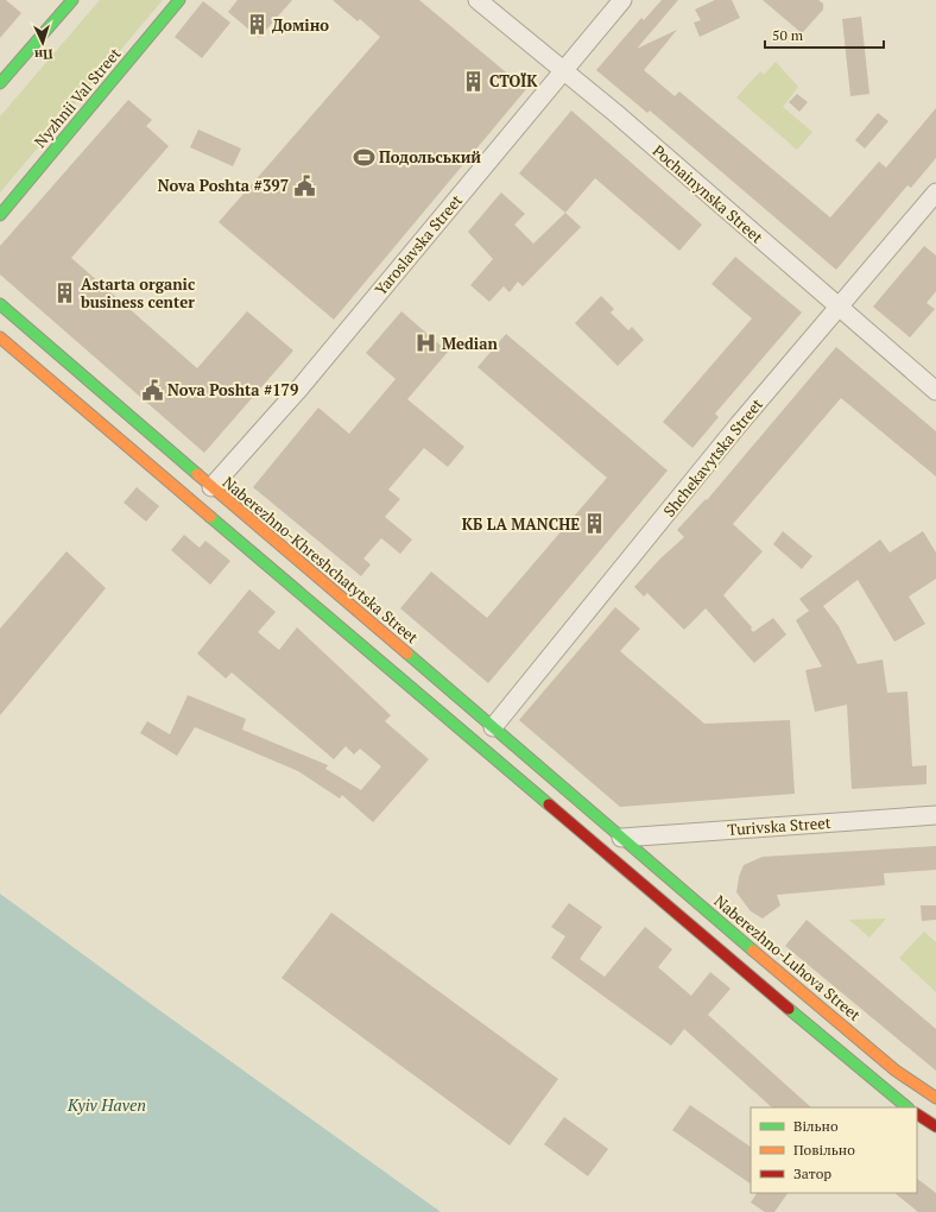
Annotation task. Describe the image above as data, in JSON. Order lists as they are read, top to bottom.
{
  "streets": {
    "main road": ["Nyzhnii Val Street", "Naberezhno-Khreshchatytska Street", "Naberezhno-Luhova Street"],
    "street": [
      "Pochainynska Street",
      "Yaroslavska Street",
      "Shchekavytska Street",
      "Turivska Street"
    ]
  },
  "crossings": [
    ["Pochainynska Street", "Yaroslavska Street"],
    ["Pochainynska Street", "Shchekavytska Street"],
    ["Yaroslavska Street", "Naberezhno-Khreshchatytska Street"],
    ["Shchekavytska Street", "Naberezhno-Khreshchatytska Street"],
    ["Naberezhno-Khreshchatytska Street", "Turivska Street"],
    ["Naberezhno-Khreshchatytska Street", "Naberezhno-Luhova Street"],
    ["Turivska Street", "Naberezhno-Luhova Street"]
  ],
  "water": ["Kyiv Haven"],
  "places": {
    "building": [
      "Доміно",
      "СТОЇК",
      "Astarta organic business center",
      "КБ LA MANCHE"
    ],
    "sports": ["Подольський"],
    "public building": ["Nova Poshta #397", "Nova Poshta #179"],
    "hospital": ["Median"]
  },
  "legend": ["Вільно", "Повільно", "Затор"],
  "scale_bar": "50 m",
  "north": "bottom"
}
